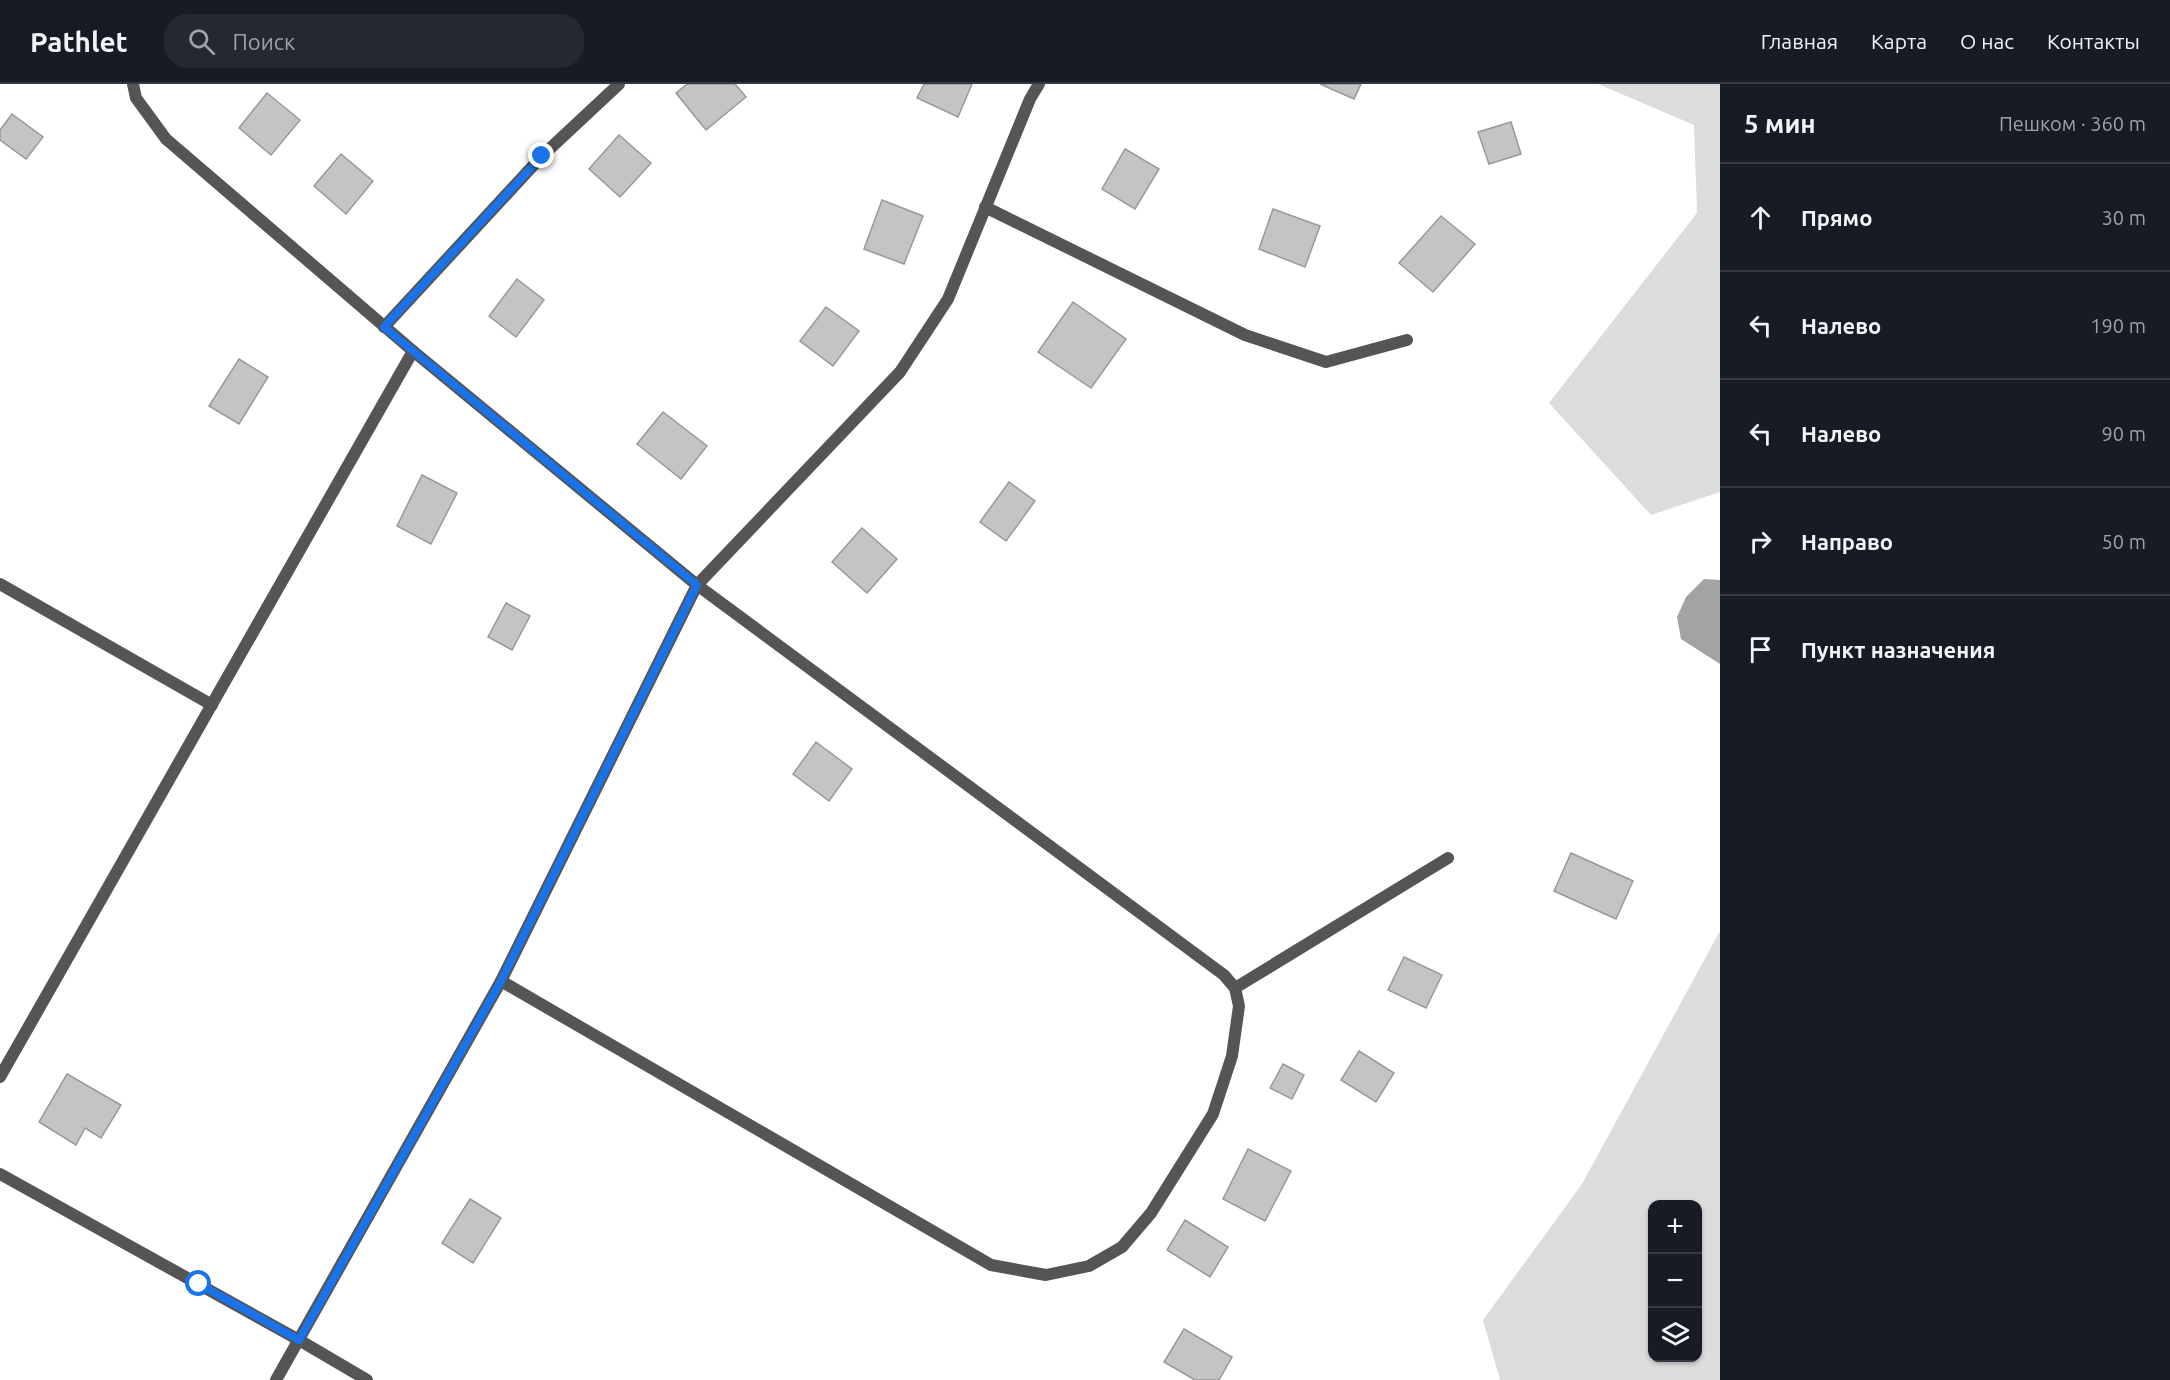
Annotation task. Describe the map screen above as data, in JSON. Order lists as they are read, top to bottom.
{
  "page": {
    "header": "Pathlet",
    "search": "Поиск",
    "nav": [
      "Главная",
      "Карта",
      "О нас",
      "Контакты"
    ],
    "heading": ["5 мин", "Пешком · 360 m"],
    "list": [
      ["Прямо", "30 m"],
      ["Налево", "190 m"],
      ["Налево", "90 m"],
      ["Направо", "50 m"],
      "Пункт назначения"
    ],
    "map_buttons": ["+", "−"]
  }
}
